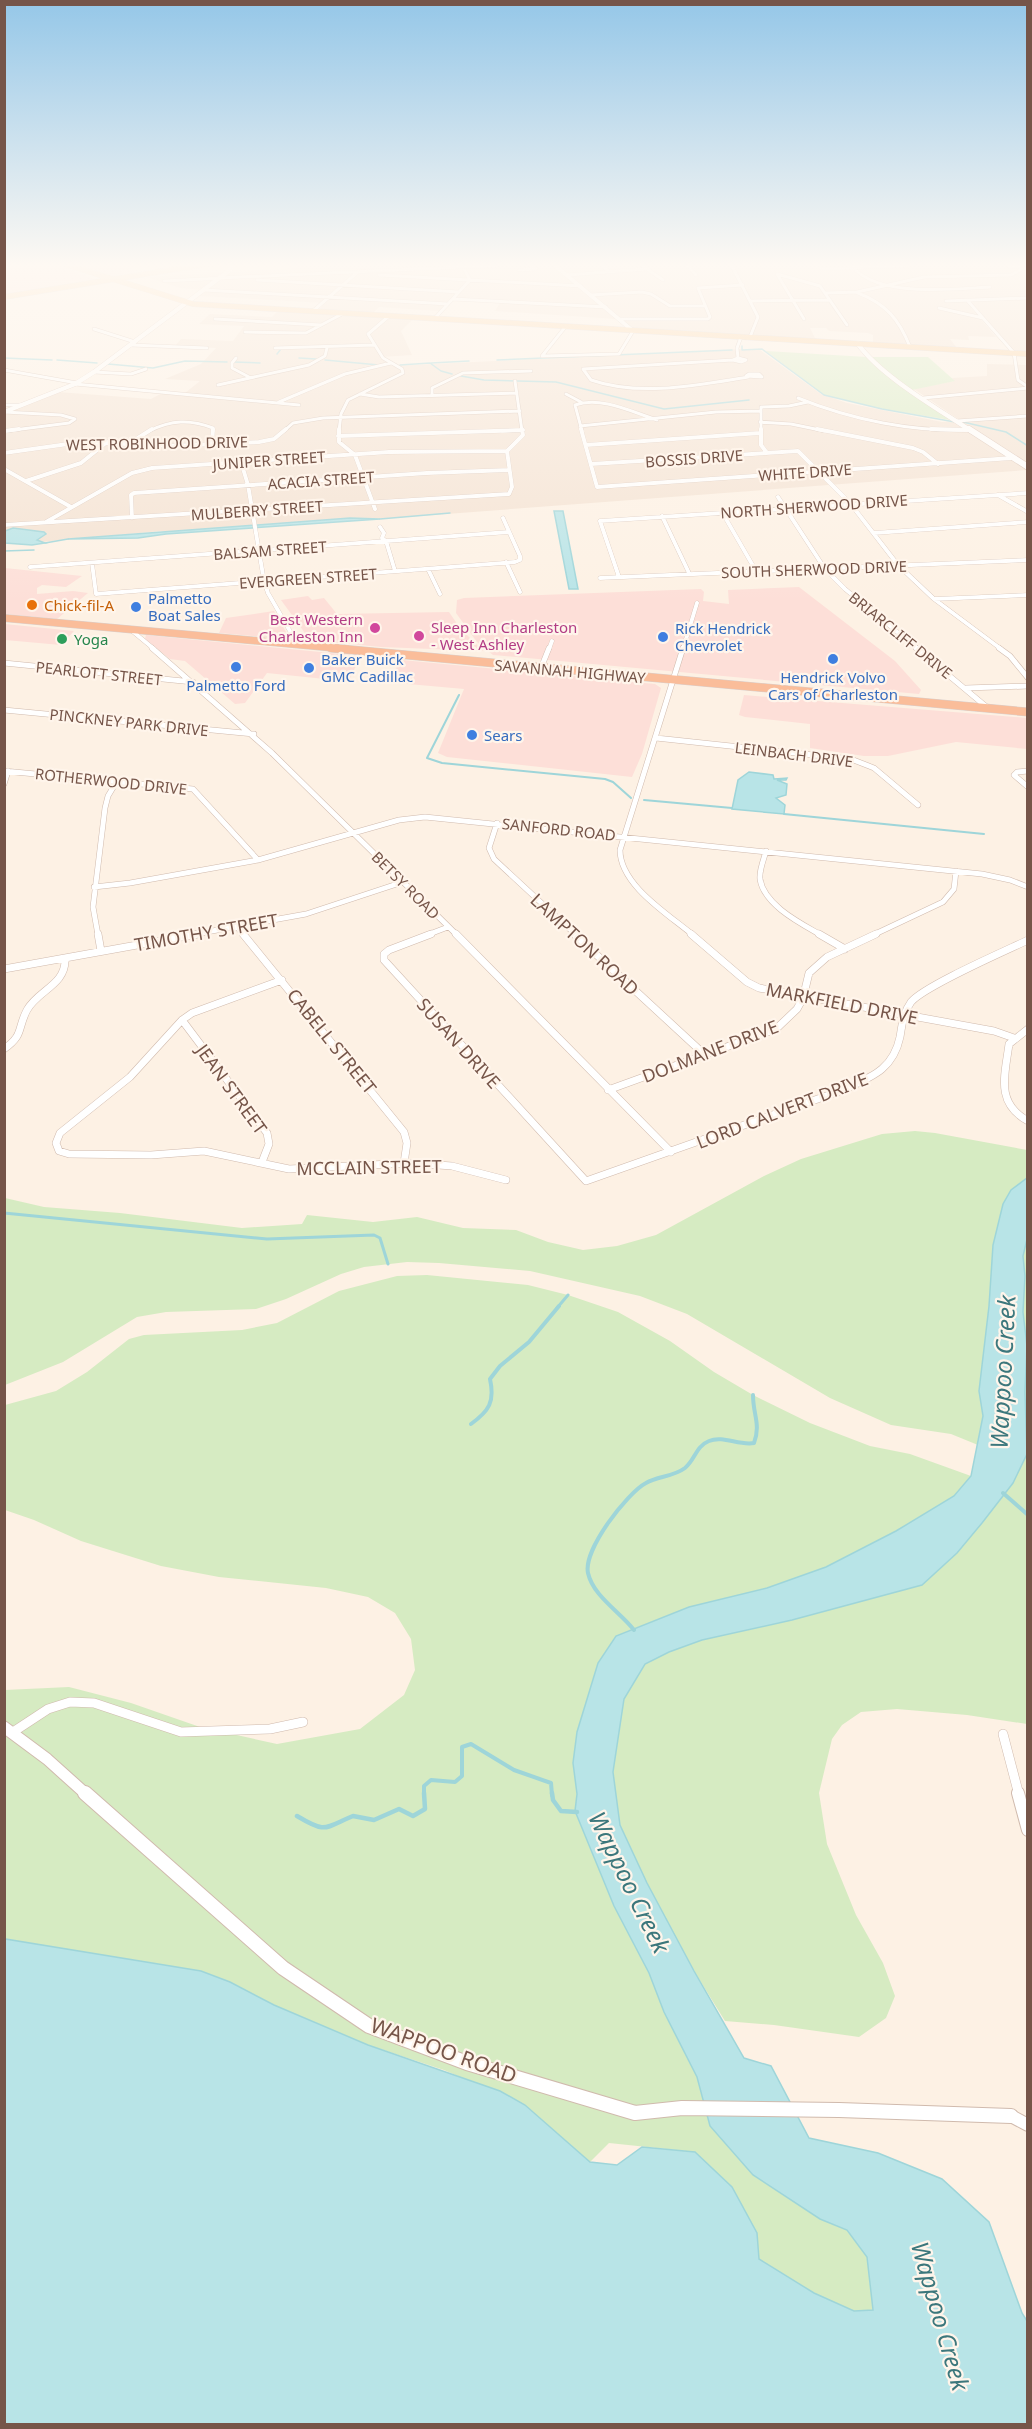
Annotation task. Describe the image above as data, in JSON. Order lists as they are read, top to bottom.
{
  "streets": {
    "highway": ["SAVANNAH HIGHWAY"],
    "street": [
      "WEST ROBINHOOD DRIVE",
      "BOSSIS DRIVE",
      "JUNIPER STREET",
      "WHITE DRIVE",
      "ACACIA STREET",
      "NORTH SHERWOOD DRIVE",
      "MULBERRY STREET",
      "BALSAM STREET",
      "SOUTH SHERWOOD DRIVE",
      "EVERGREEN STREET",
      "BRIARCLIFF DRIVE",
      "PEARLOTT STREET",
      "PINCKNEY PARK DRIVE",
      "LEINBACH DRIVE",
      "ROTHERWOOD DRIVE",
      "SANFORD ROAD",
      "BETSY ROAD",
      "TIMOTHY STREET",
      "LAMPTON ROAD",
      "MARKFIELD DRIVE",
      "CABELL STREET",
      "SUSAN DRIVE",
      "DOLMANE DRIVE",
      "JEAN STREET",
      "LORD CALVERT DRIVE",
      "MCCLAIN STREET",
      "WAPPOO ROAD"
    ]
  },
  "crossings": [
    ["BOSSIS DRIVE", "WHITE DRIVE"],
    ["JUNIPER STREET", "MULBERRY STREET"],
    ["ACACIA STREET", "MULBERRY STREET"],
    ["NORTH SHERWOOD DRIVE", "SOUTH SHERWOOD DRIVE"],
    ["NORTH SHERWOOD DRIVE", "BRIARCLIFF DRIVE"],
    ["BALSAM STREET", "EVERGREEN STREET"],
    ["SOUTH SHERWOOD DRIVE", "BRIARCLIFF DRIVE"],
    ["BRIARCLIFF DRIVE", "SAVANNAH HIGHWAY"],
    ["SAVANNAH HIGHWAY", "BETSY ROAD"],
    ["SAVANNAH HIGHWAY", "MARKFIELD DRIVE"],
    ["PEARLOTT STREET", "BETSY ROAD"],
    ["PINCKNEY PARK DRIVE", "BETSY ROAD"],
    ["LEINBACH DRIVE", "MARKFIELD DRIVE"],
    ["ROTHERWOOD DRIVE", "SANFORD ROAD"],
    ["SANFORD ROAD", "BETSY ROAD"],
    ["SANFORD ROAD", "LAMPTON ROAD"],
    ["SANFORD ROAD", "MARKFIELD DRIVE"],
    ["SANFORD ROAD", "DOLMANE DRIVE"],
    ["BETSY ROAD", "TIMOTHY STREET"],
    ["BETSY ROAD", "SUSAN DRIVE"],
    ["BETSY ROAD", "DOLMANE DRIVE"],
    ["BETSY ROAD", "LORD CALVERT DRIVE"],
    ["TIMOTHY STREET", "CABELL STREET"],
    ["LAMPTON ROAD", "DOLMANE DRIVE"],
    ["MARKFIELD DRIVE", "DOLMANE DRIVE"],
    ["MARKFIELD DRIVE", "LORD CALVERT DRIVE"],
    ["CABELL STREET", "MCCLAIN STREET"],
    ["SUSAN DRIVE", "LORD CALVERT DRIVE"],
    ["JEAN STREET", "MCCLAIN STREET"]
  ],
  "water": ["Wappoo Creek"],
  "places": [
    "Chick-fil-A",
    "Palmetto Boat Sales",
    "Best Western Charleston Inn",
    "Sleep Inn Charleston - West Ashley",
    "Rick Hendrick Chevrolet",
    "Yoga",
    "Hendrick Volvo Cars of Charleston",
    "Palmetto Ford",
    "Baker Buick GMC Cadillac",
    "Sears"
  ]
}
